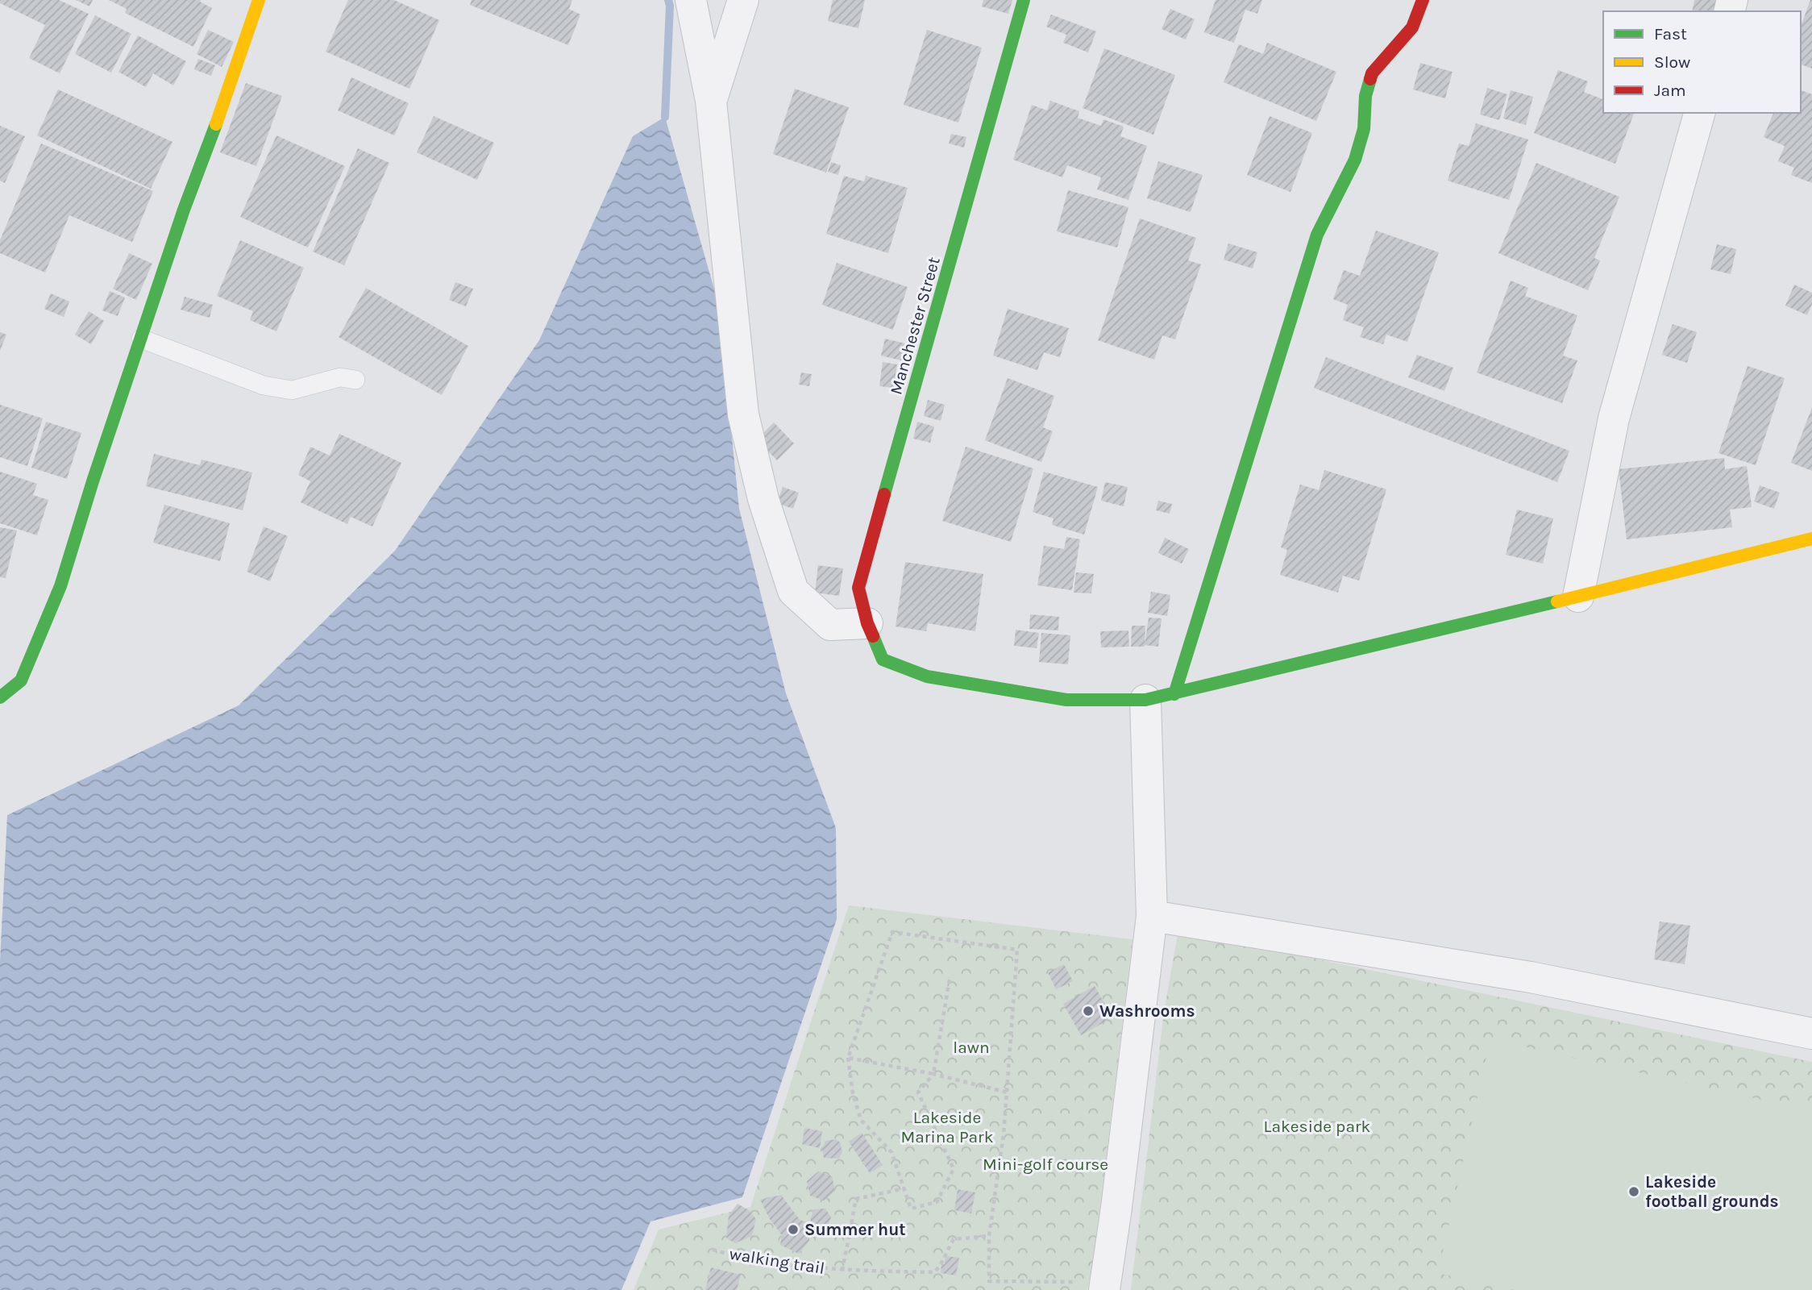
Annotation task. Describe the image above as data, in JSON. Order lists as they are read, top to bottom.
{
  "streets": {
    "street": ["Manchester Street"],
    "path": ["walking trail"]
  },
  "parks": [
    "lawn",
    "Lakeside Marina Park",
    "Lakeside park",
    "Mini-golf course"
  ],
  "places": ["Washrooms", "Lakeside football grounds", "Summer hut"],
  "legend": ["Fast", "Slow", "Jam"]
}
